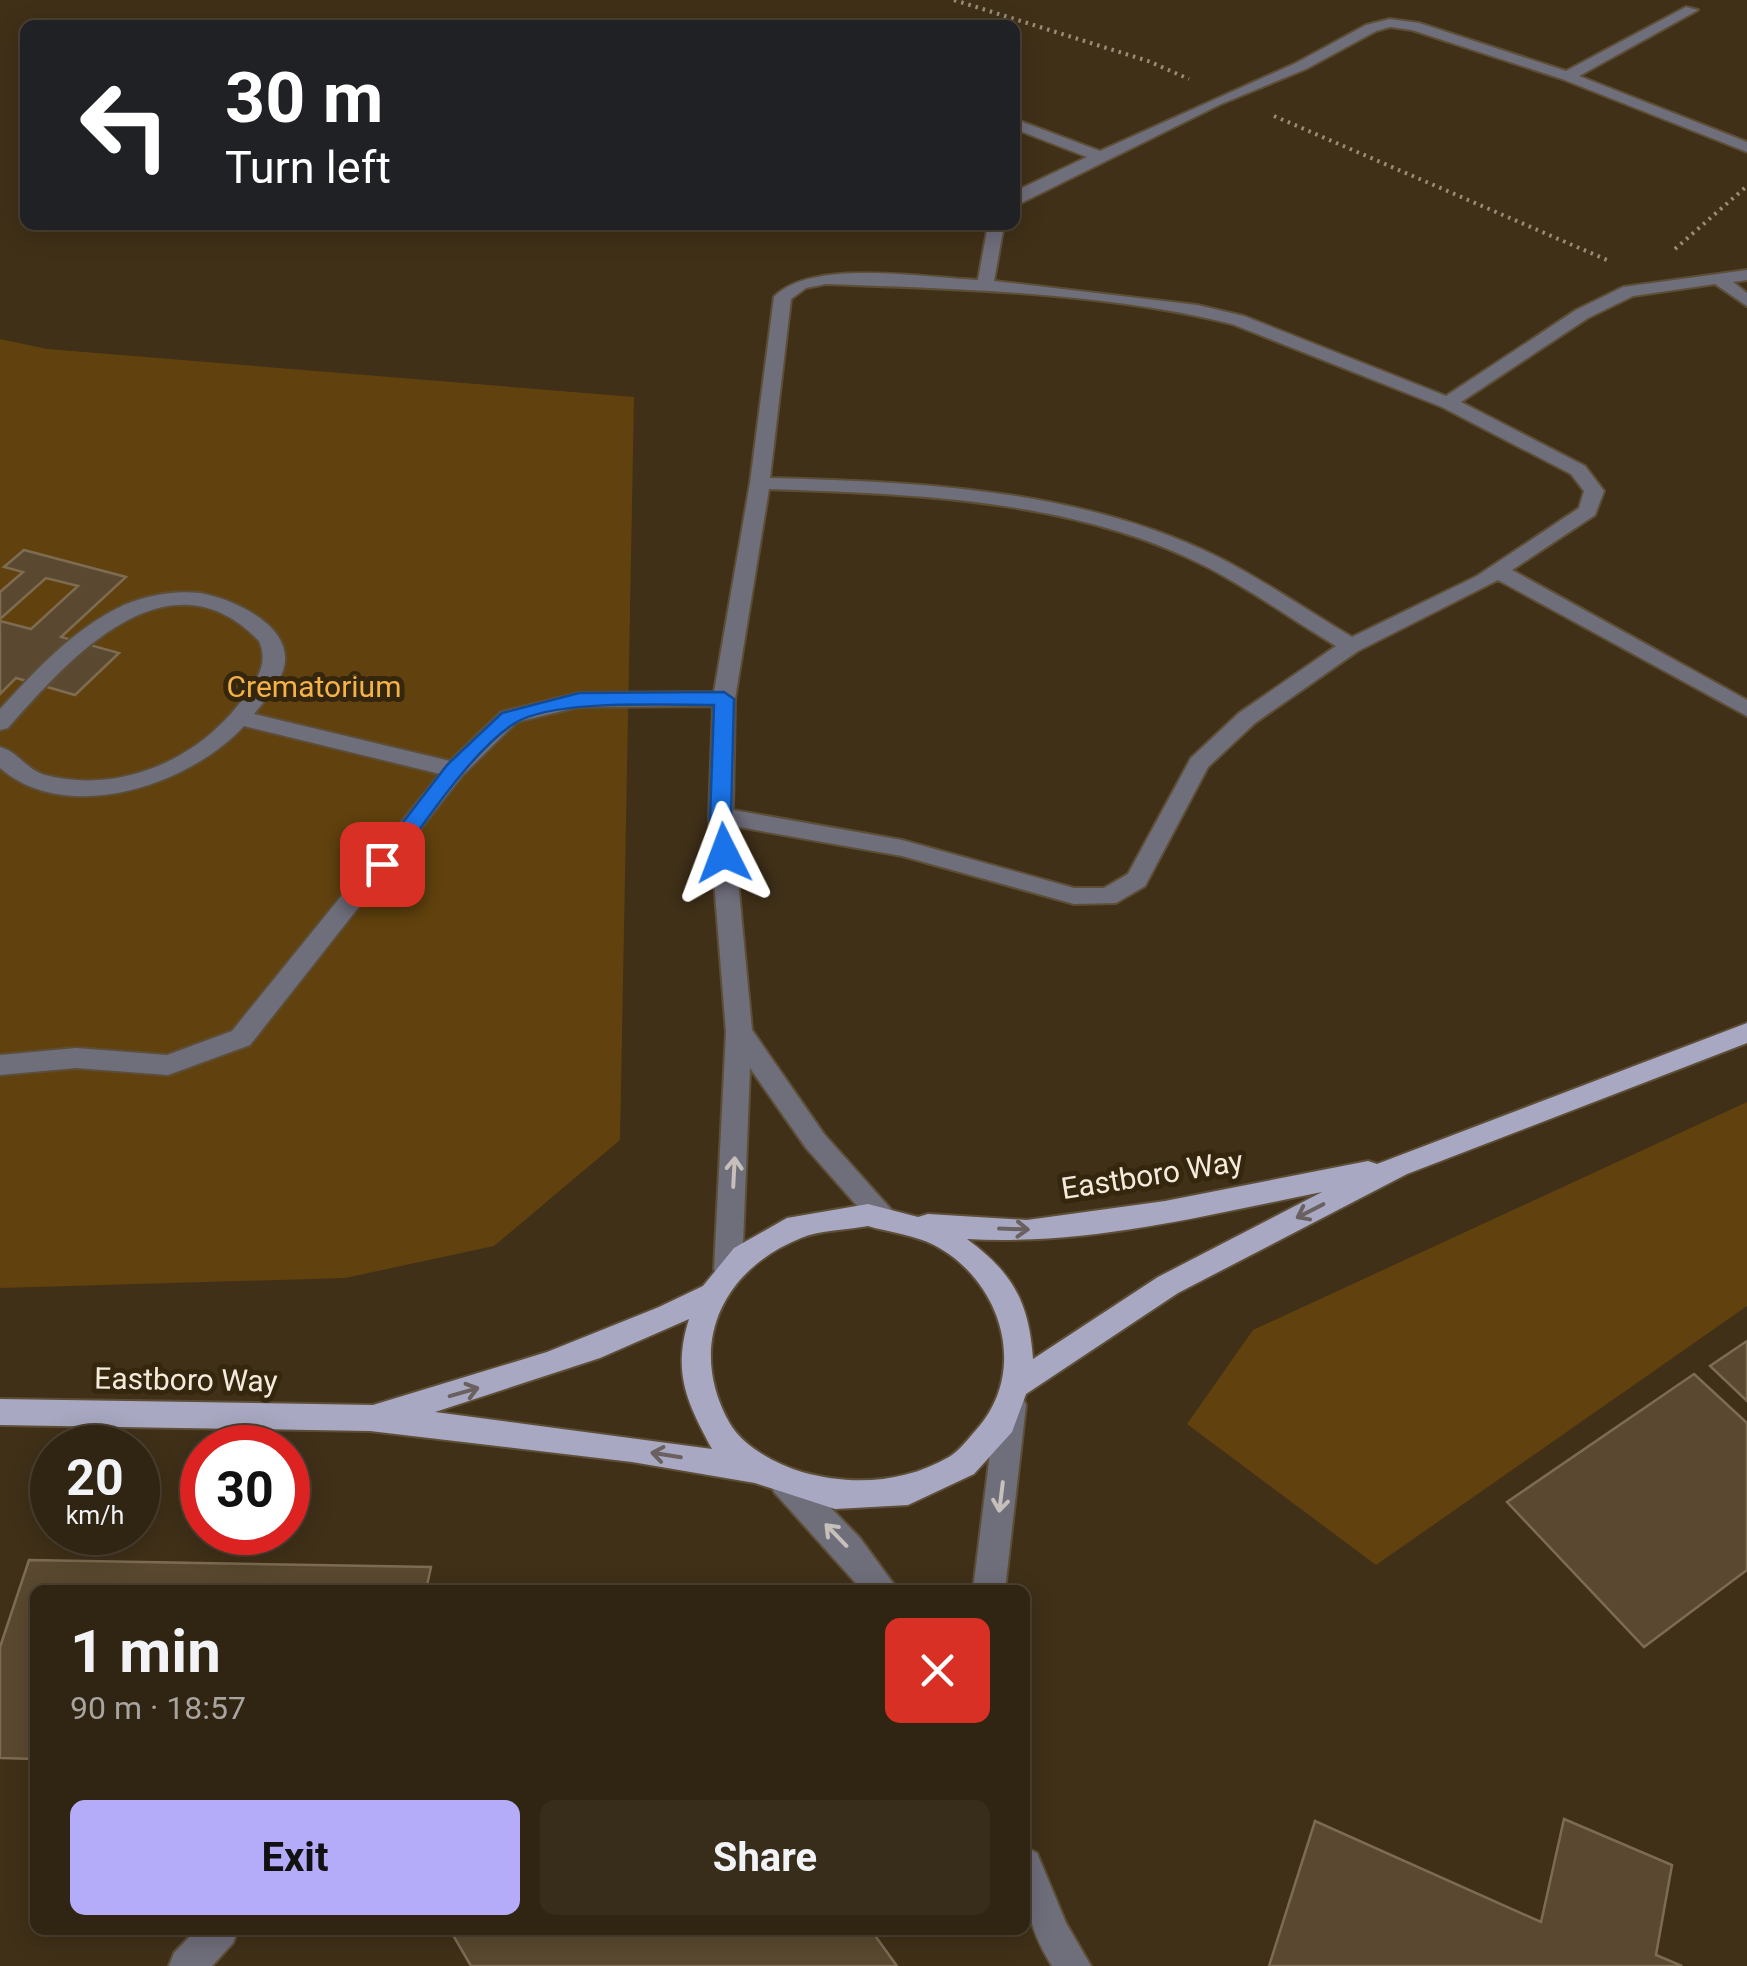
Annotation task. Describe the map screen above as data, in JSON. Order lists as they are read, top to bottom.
{
  "streets": {
    "main road": ["Eastboro Way"]
  },
  "parks": ["Crematorium"],
  "page": {
    "turn": ["30 m", "Turn left"],
    "speed": "20 km/h",
    "limit": "30",
    "heading": ["1 min", "90 m · 18:57"],
    "buttons": ["Exit", "Share"]
  }
}
